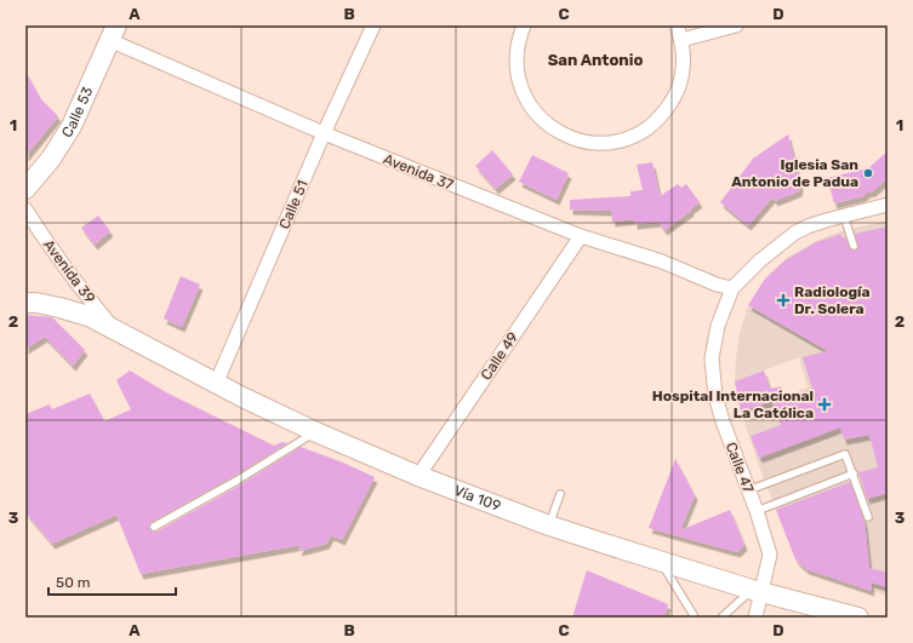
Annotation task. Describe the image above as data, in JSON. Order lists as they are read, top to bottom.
{
  "streets": {
    "main road": ["Calle 53", "Vía 109"],
    "street": [
      "Avenida 37",
      "Calle 51",
      "Avenida 39",
      "Calle 49",
      "Calle 47"
    ]
  },
  "crossings": [
    ["Calle 53", "Avenida 37"],
    ["Avenida 37", "Calle 51"],
    ["Avenida 37", "Calle 49"],
    ["Avenida 37", "Calle 47"],
    ["Calle 51", "Vía 109"],
    ["Avenida 39", "Vía 109"],
    ["Calle 49", "Vía 109"],
    ["Calle 47", "Vía 109"]
  ],
  "districts": ["San Antonio"],
  "places": {
    "other": ["Iglesia San Antonio de Padua"],
    "health": ["Radiología Dr. Solera", "Hospital Internacional La Católica"]
  },
  "scale_bar": "50 m",
  "grid": {
    "columns": [
      "A",
      "B",
      "C",
      "D"
    ],
    "rows": ["1", "2", "3"]
  }
}
